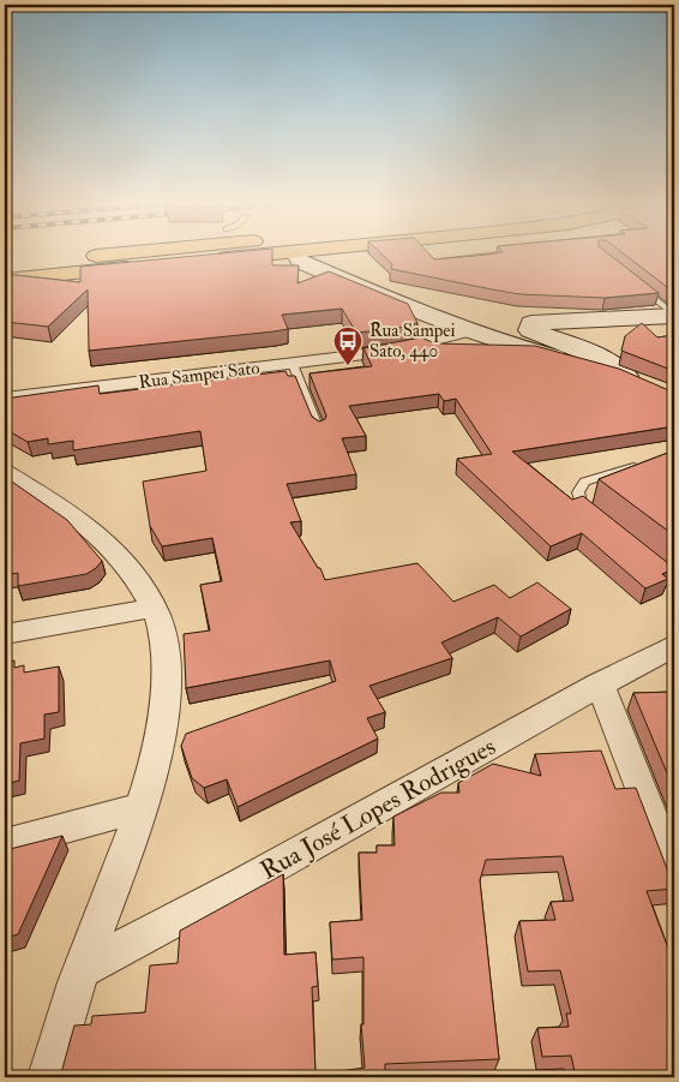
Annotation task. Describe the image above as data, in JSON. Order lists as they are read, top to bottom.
{
  "streets": {
    "street": ["Rua Sampei Sato", "Rua José Lopes Rodrigues"]
  },
  "places": {
    "bus stop": ["Rua Sampei Sato, 440"]
  }
}
